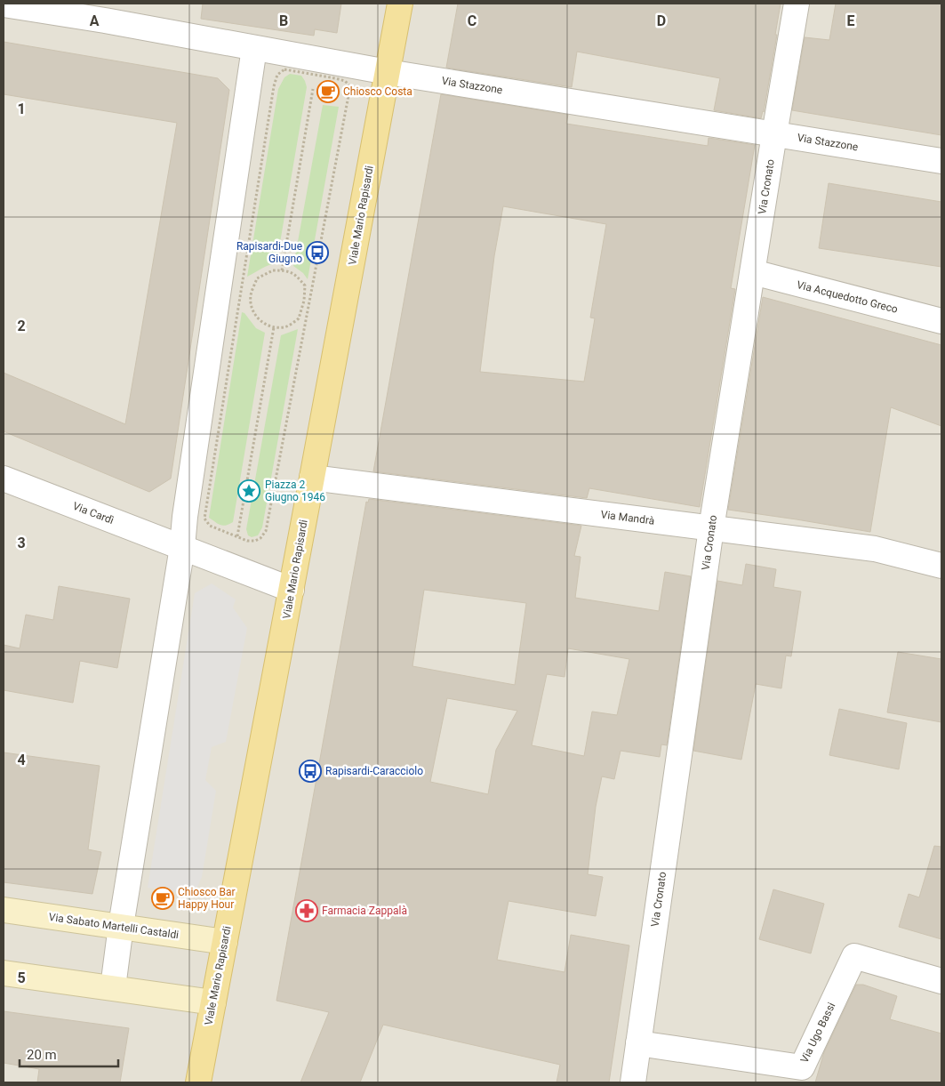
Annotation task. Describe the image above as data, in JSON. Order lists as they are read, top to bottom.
{
  "streets": {
    "main road": ["Viale Mario Rapisardi", "Via Sabato Martelli Castaldi"],
    "street": [
      "Via Stazzone",
      "Via Cronato",
      "Via Acquedotto Greco",
      "Via Cardì",
      "Via Mandrà",
      "Via Ugo Bassi"
    ]
  },
  "crossings": [
    ["Via Stazzone", "Via Cronato"],
    ["Via Stazzone", "Viale Mario Rapisardi"],
    ["Via Cronato", "Via Acquedotto Greco"],
    ["Via Cronato", "Via Mandrà"],
    ["Via Cronato", "Via Ugo Bassi"],
    ["Viale Mario Rapisardi", "Via Cardì"],
    ["Viale Mario Rapisardi", "Via Mandrà"],
    ["Viale Mario Rapisardi", "Via Sabato Martelli Castaldi"]
  ],
  "places": {
    "cafe": ["Chiosco Costa", "Chiosco Bar Happy Hour"],
    "bus stop": ["Rapisardi-Due Giugno", "Rapisardi-Caracciolo"],
    "place": ["Piazza 2 Giugno 1946"],
    "pharmacy": ["Farmacia Zappalà"]
  },
  "scale_bar": "20 m",
  "grid": {
    "columns": [
      "A",
      "B",
      "C",
      "D",
      "E"
    ],
    "rows": [
      "1",
      "2",
      "3",
      "4",
      "5"
    ]
  }
}
